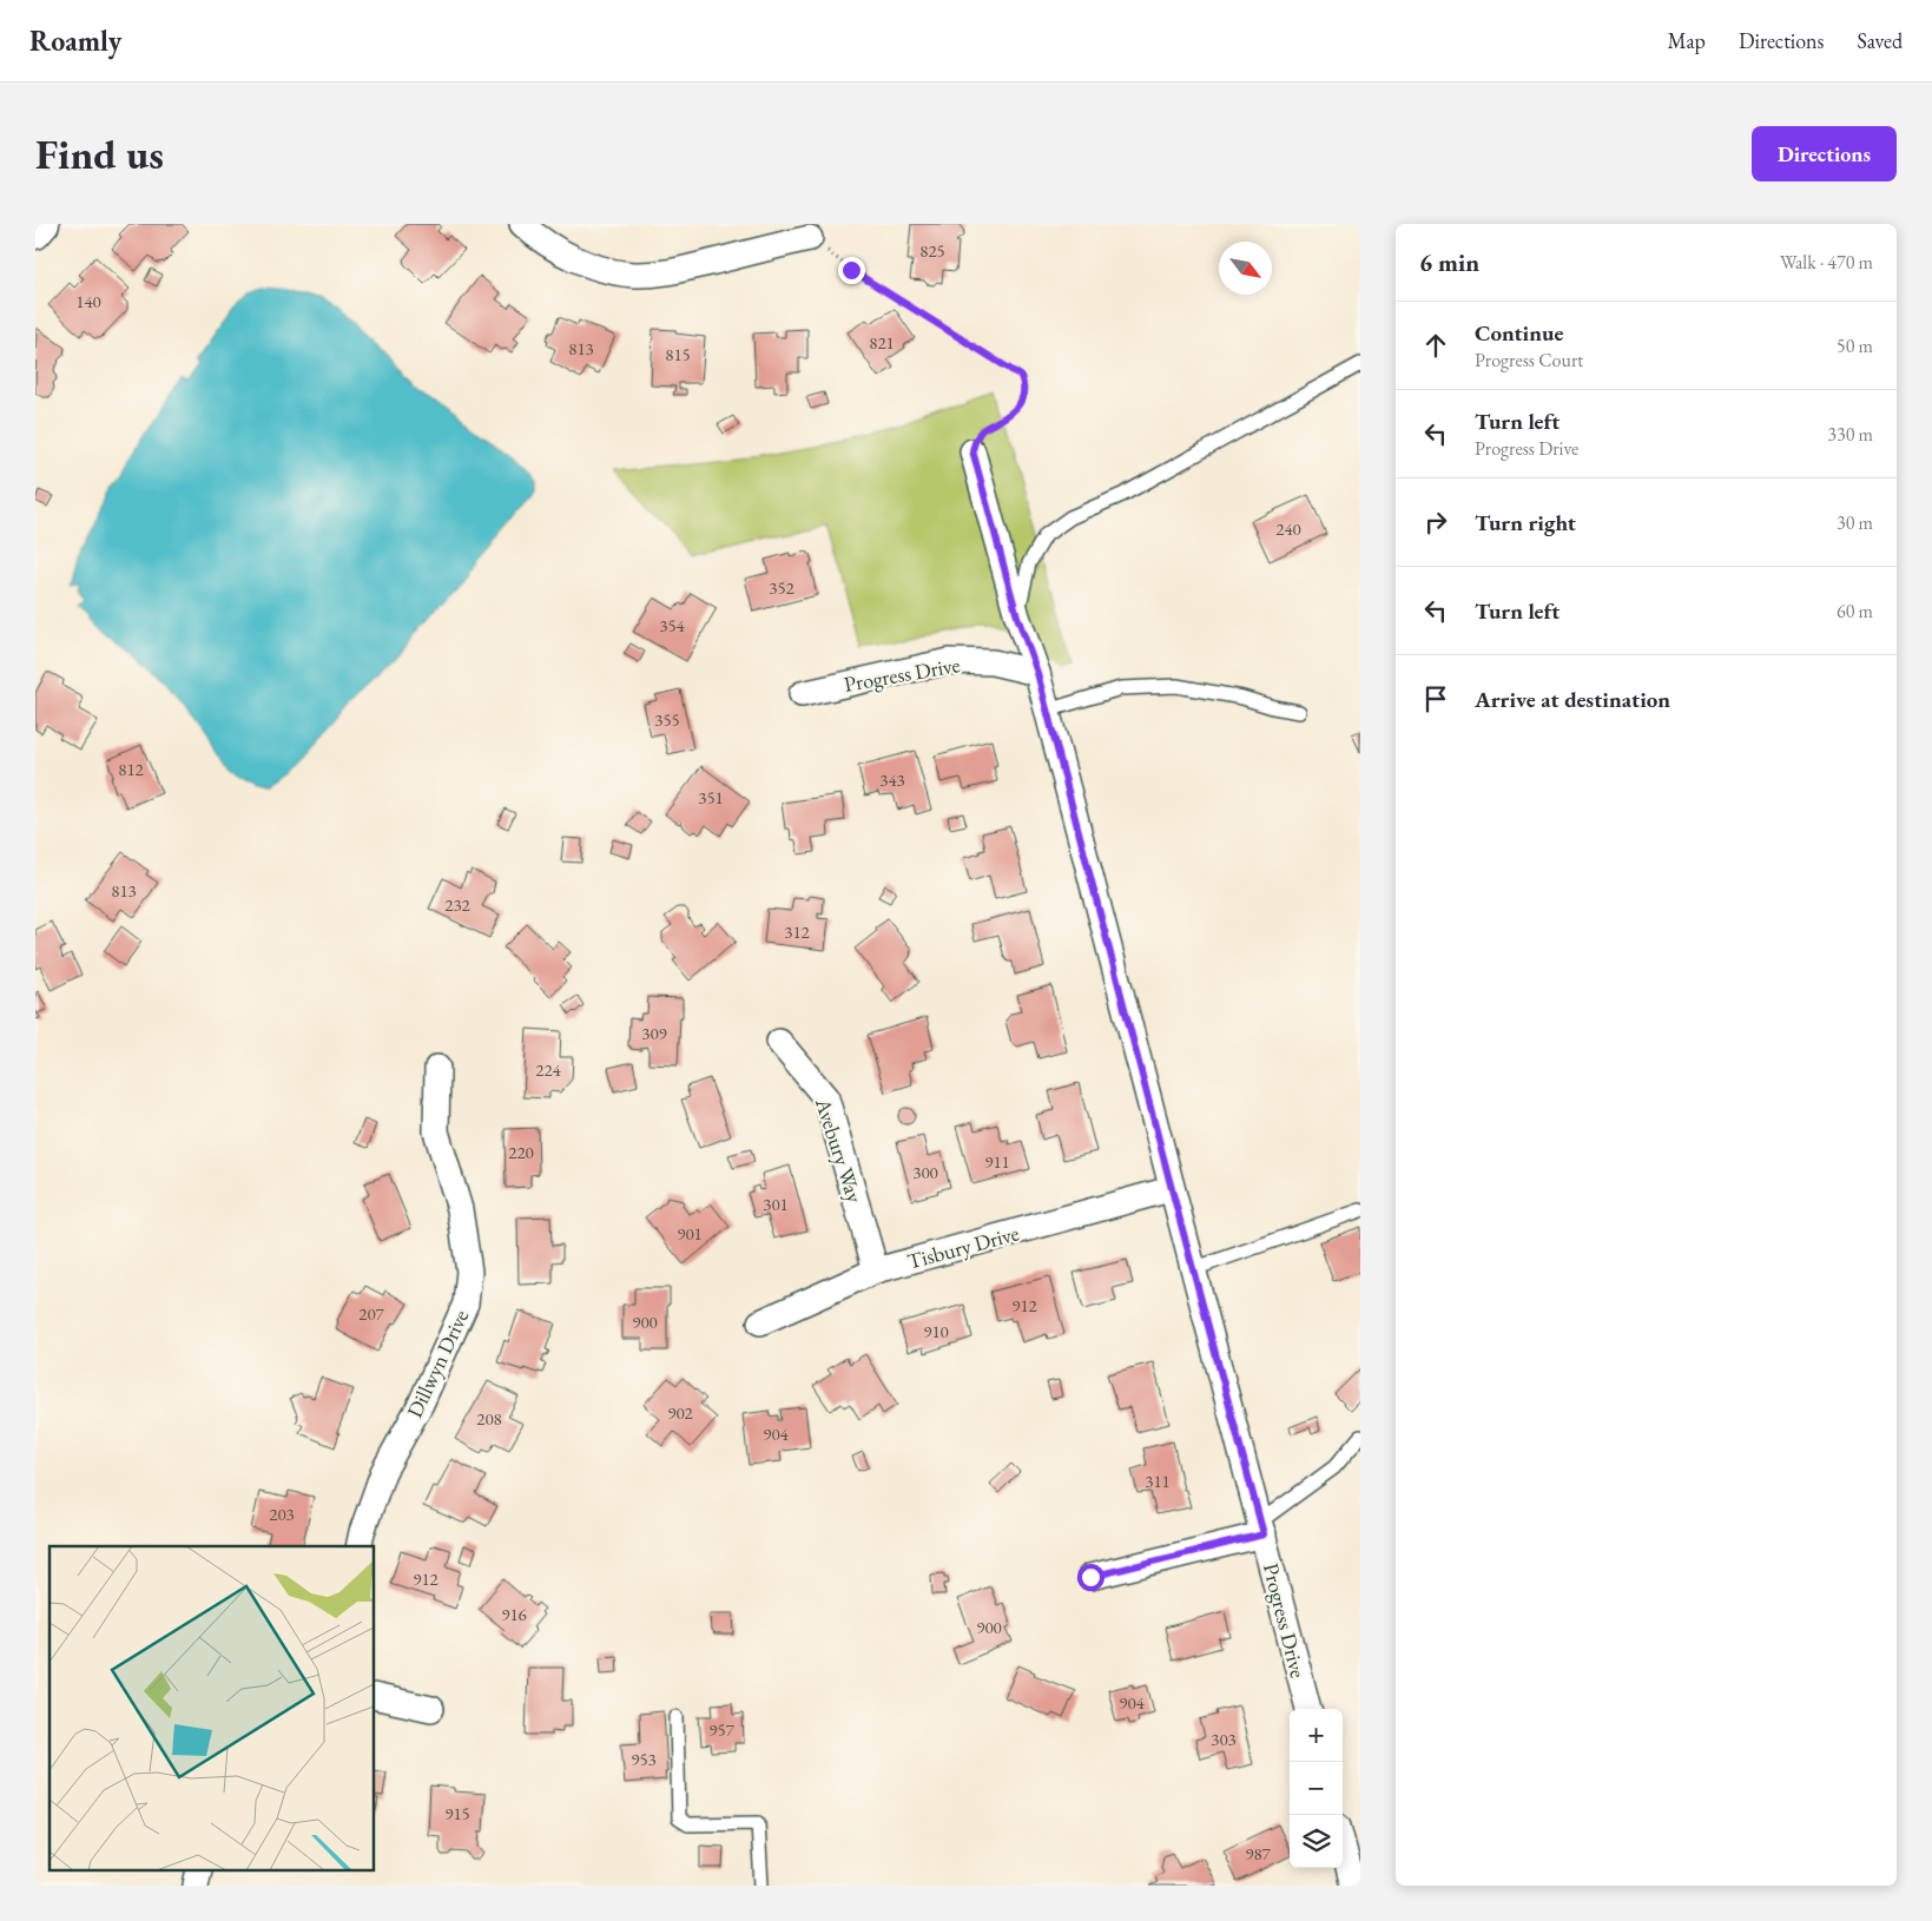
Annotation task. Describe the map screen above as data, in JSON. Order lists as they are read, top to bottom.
{
  "streets": {
    "street": [
      "Progress Drive",
      "Avebury Way",
      "Tisbury Drive",
      "Dillwyn Drive"
    ]
  },
  "crossings": [
    ["Progress Drive", "Tisbury Drive"],
    ["Avebury Way", "Tisbury Drive"]
  ],
  "house_numbers": [
    "825",
    "140",
    "821",
    "813",
    "815",
    "240",
    "352",
    "354",
    "355",
    "812",
    "343",
    "351",
    "813",
    "232",
    "312",
    "309",
    "224",
    "220",
    "911",
    "300",
    "301",
    "901",
    "912",
    "207",
    "900",
    "910",
    "902",
    "208",
    "904",
    "311",
    "203",
    "912",
    "916",
    "900",
    "904",
    "957",
    "303",
    "953",
    "915",
    "987"
  ],
  "north": "bottom right",
  "page": {
    "header": "Roamly",
    "nav": ["Map", "Directions", "Saved"],
    "buttons": "Directions",
    "title": "Find us",
    "heading": ["6 min", "Walk · 470 m"],
    "list": [
      ["Continue", "Progress Court", "50 m"],
      ["Turn left", "Progress Drive", "330 m"],
      ["Turn right", "30 m"],
      ["Turn left", "60 m"],
      "Arrive at destination"
    ],
    "map_buttons": ["+", "−"]
  }
}
